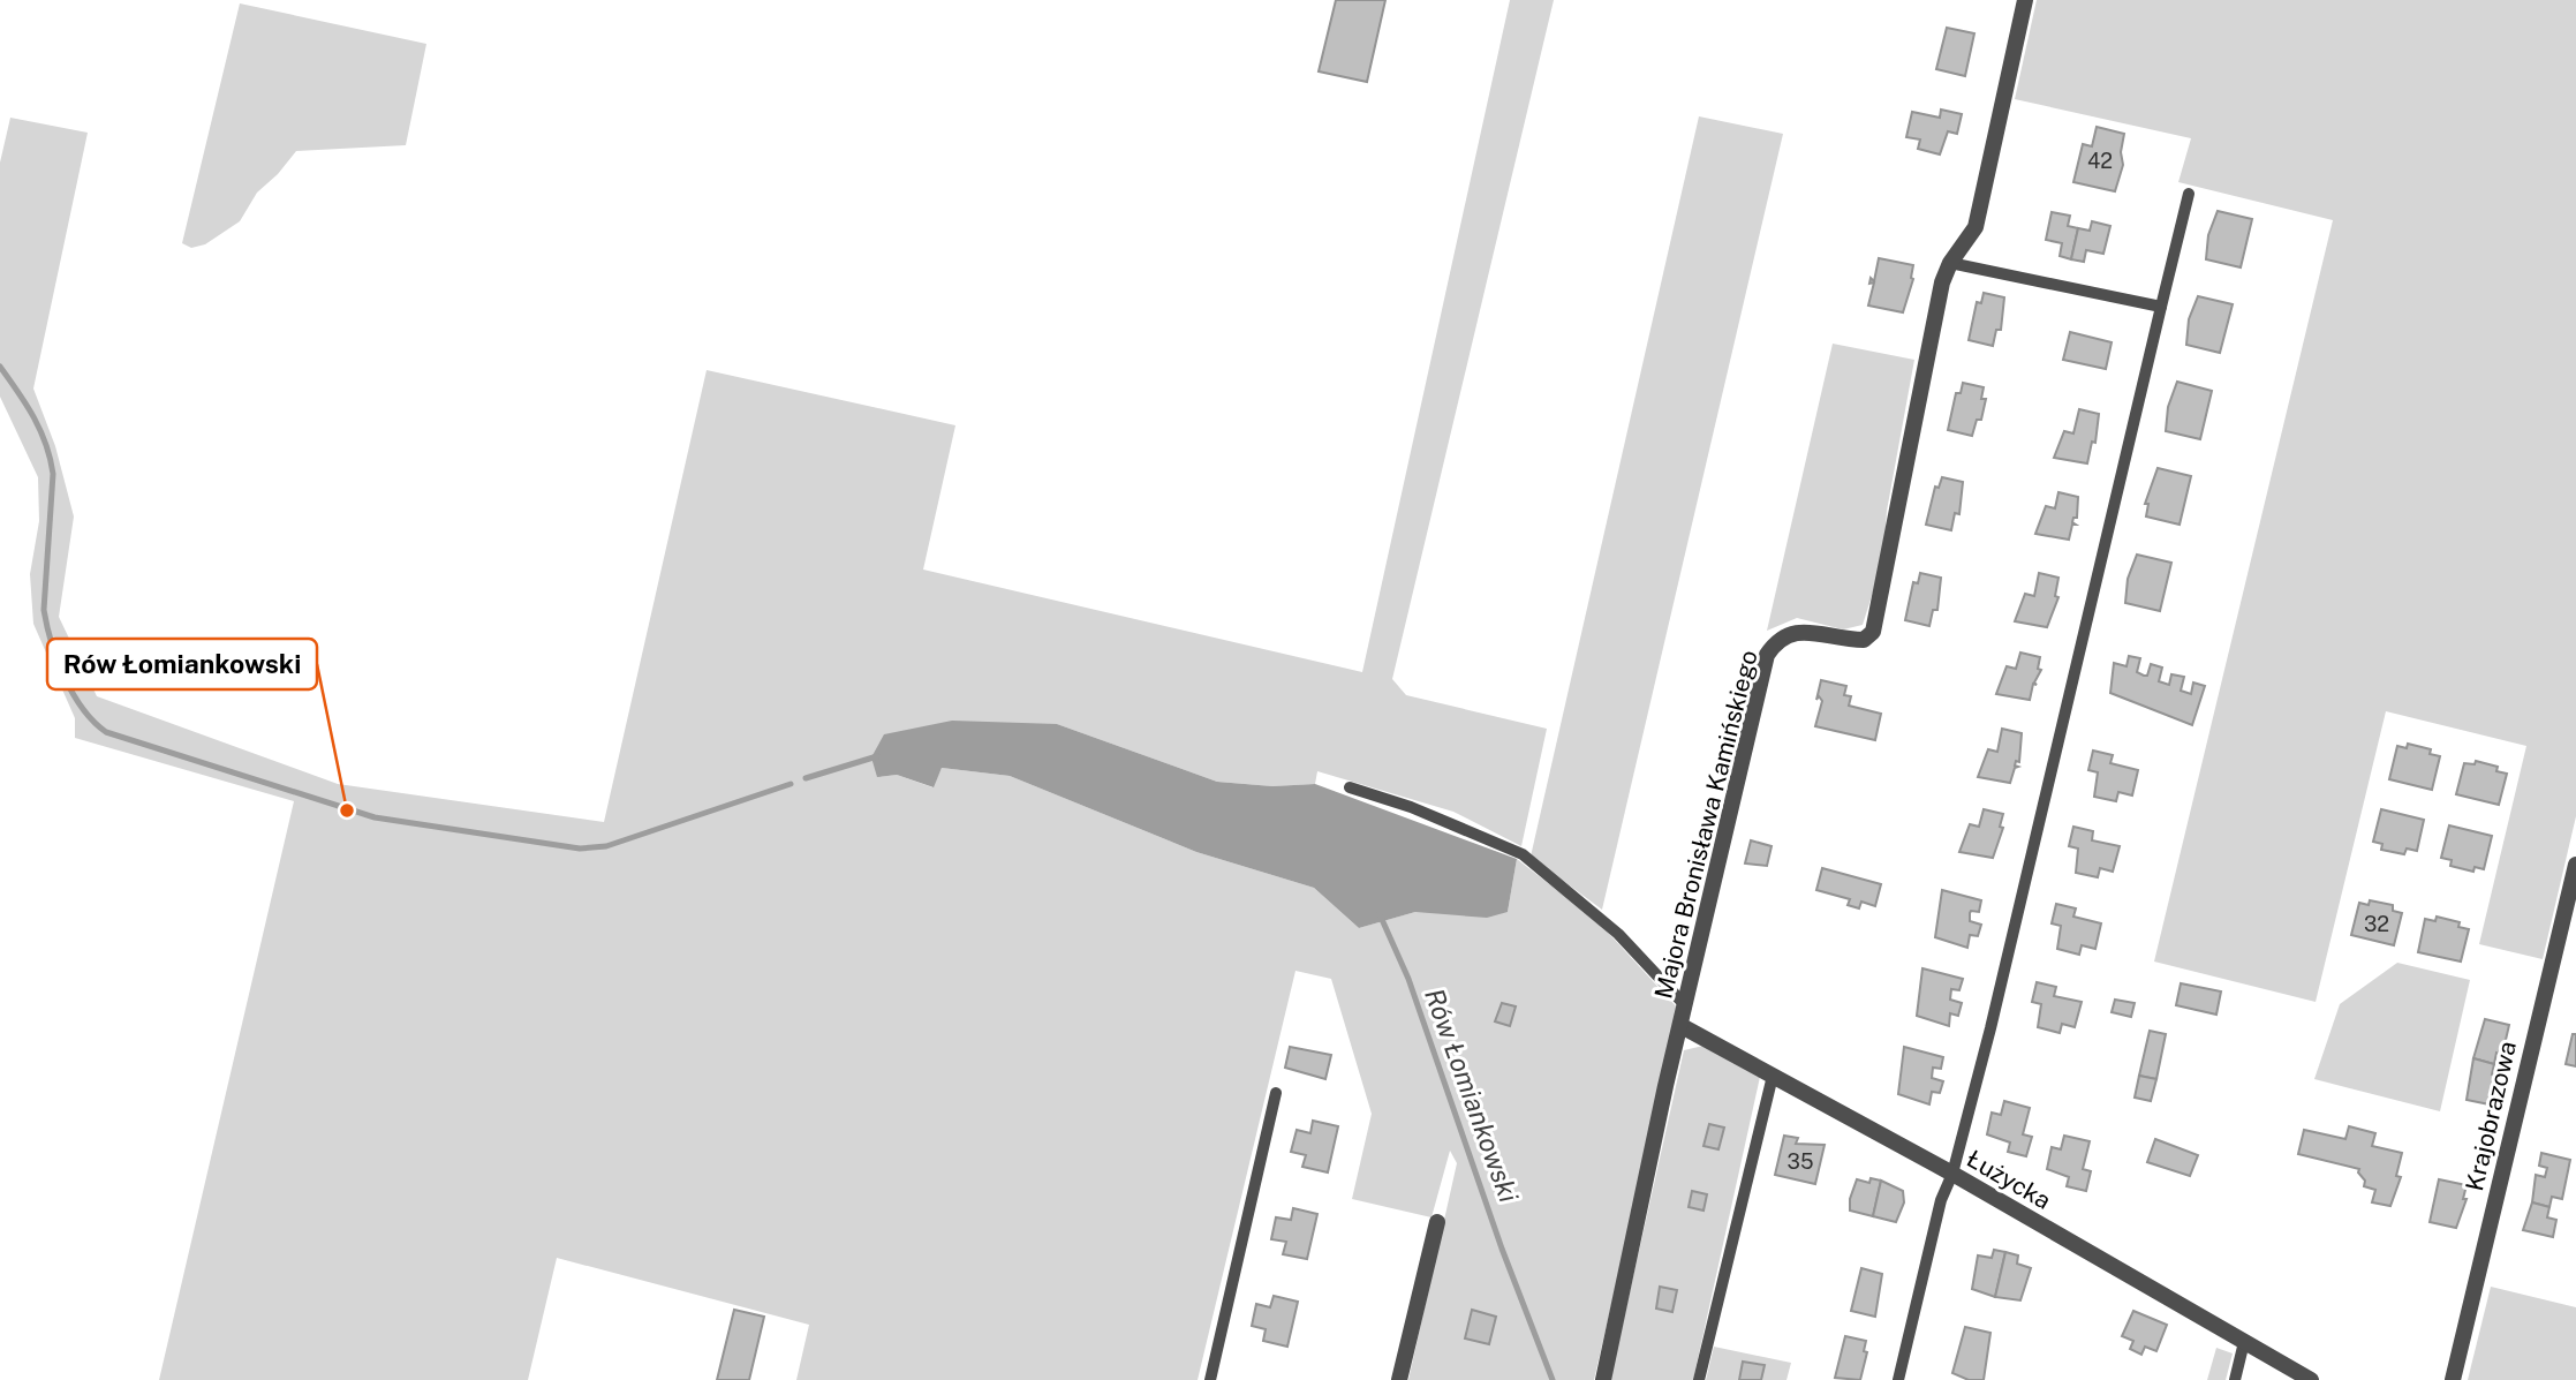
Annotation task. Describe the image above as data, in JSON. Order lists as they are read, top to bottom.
{
  "streets": {
    "street": ["Majora Bronisława Kamińskiego", "Krajobrazowa", "Łużycka"]
  },
  "crossings": [
    ["Majora Bronisława Kamińskiego", "Łużycka"]
  ],
  "water": ["Rów Łomiankowski"],
  "places": ["Rów Łomiankowski"],
  "house_numbers": ["42", "32", "35"]
}
